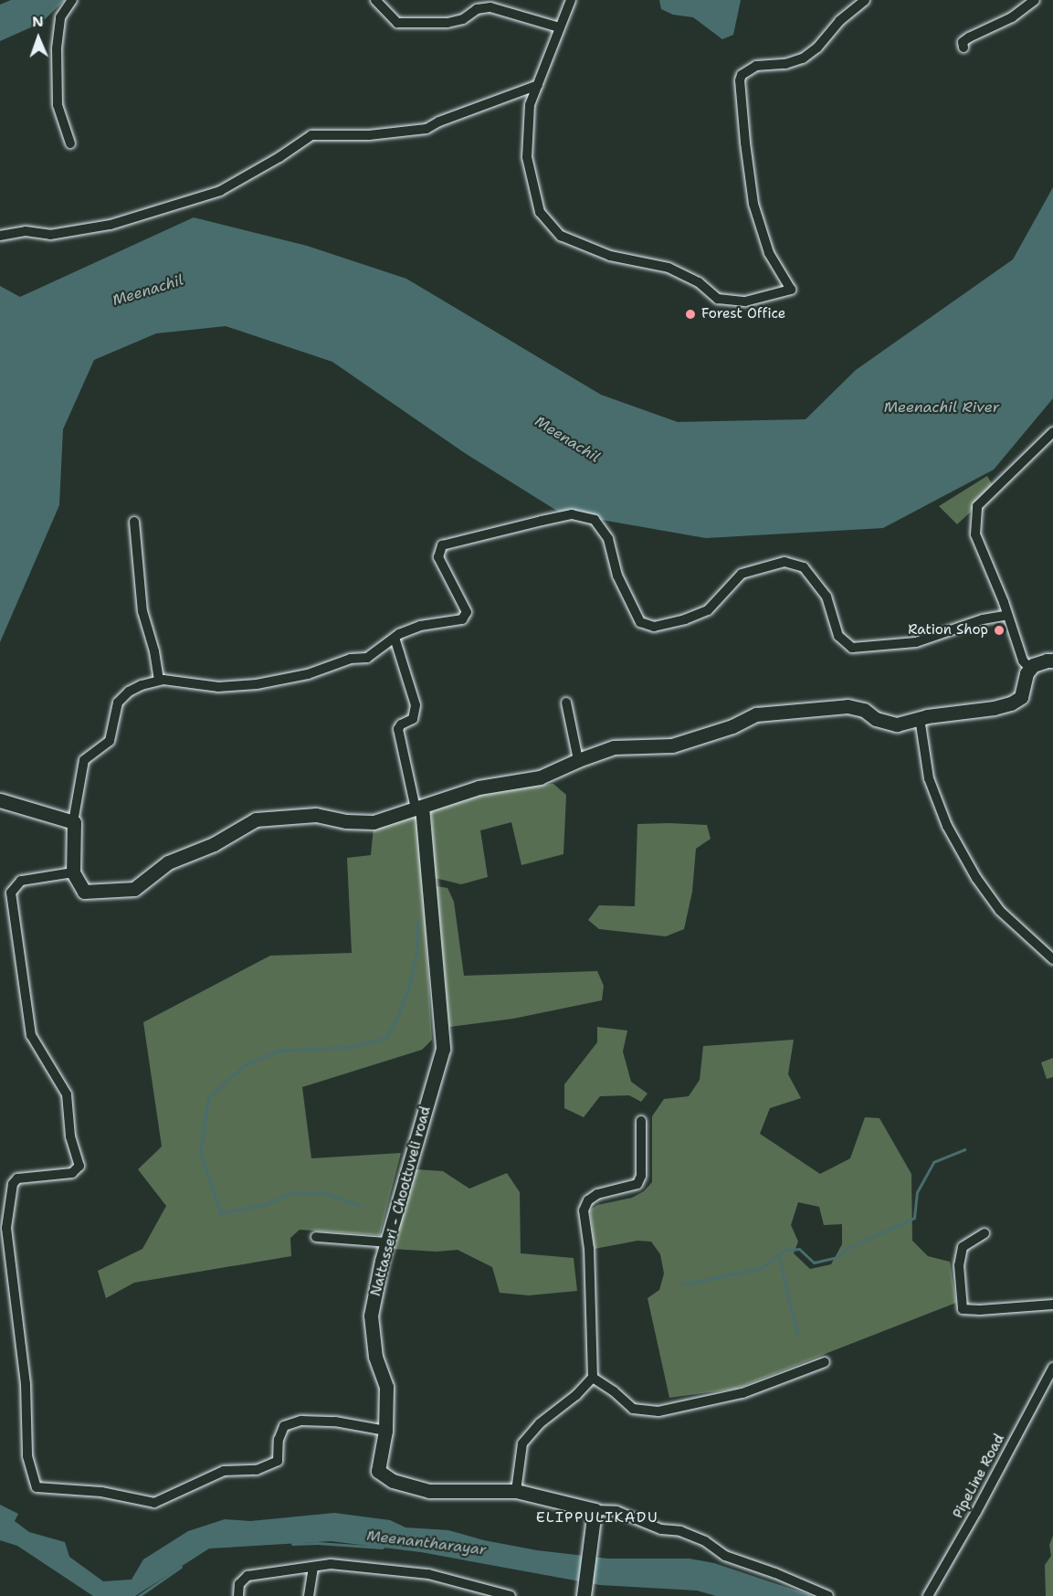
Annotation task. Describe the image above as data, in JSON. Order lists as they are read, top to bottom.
{
  "streets": {
    "main road": ["Nattasseri - Choottuveli road"],
    "street": ["PipeLine Road"]
  },
  "districts": ["ELIPPULIKADU"],
  "water": ["Meenachil", "Meenachil River", "Meenantharayar"],
  "places": ["Forest Office", "Ration Shop"],
  "north": "top"
}
